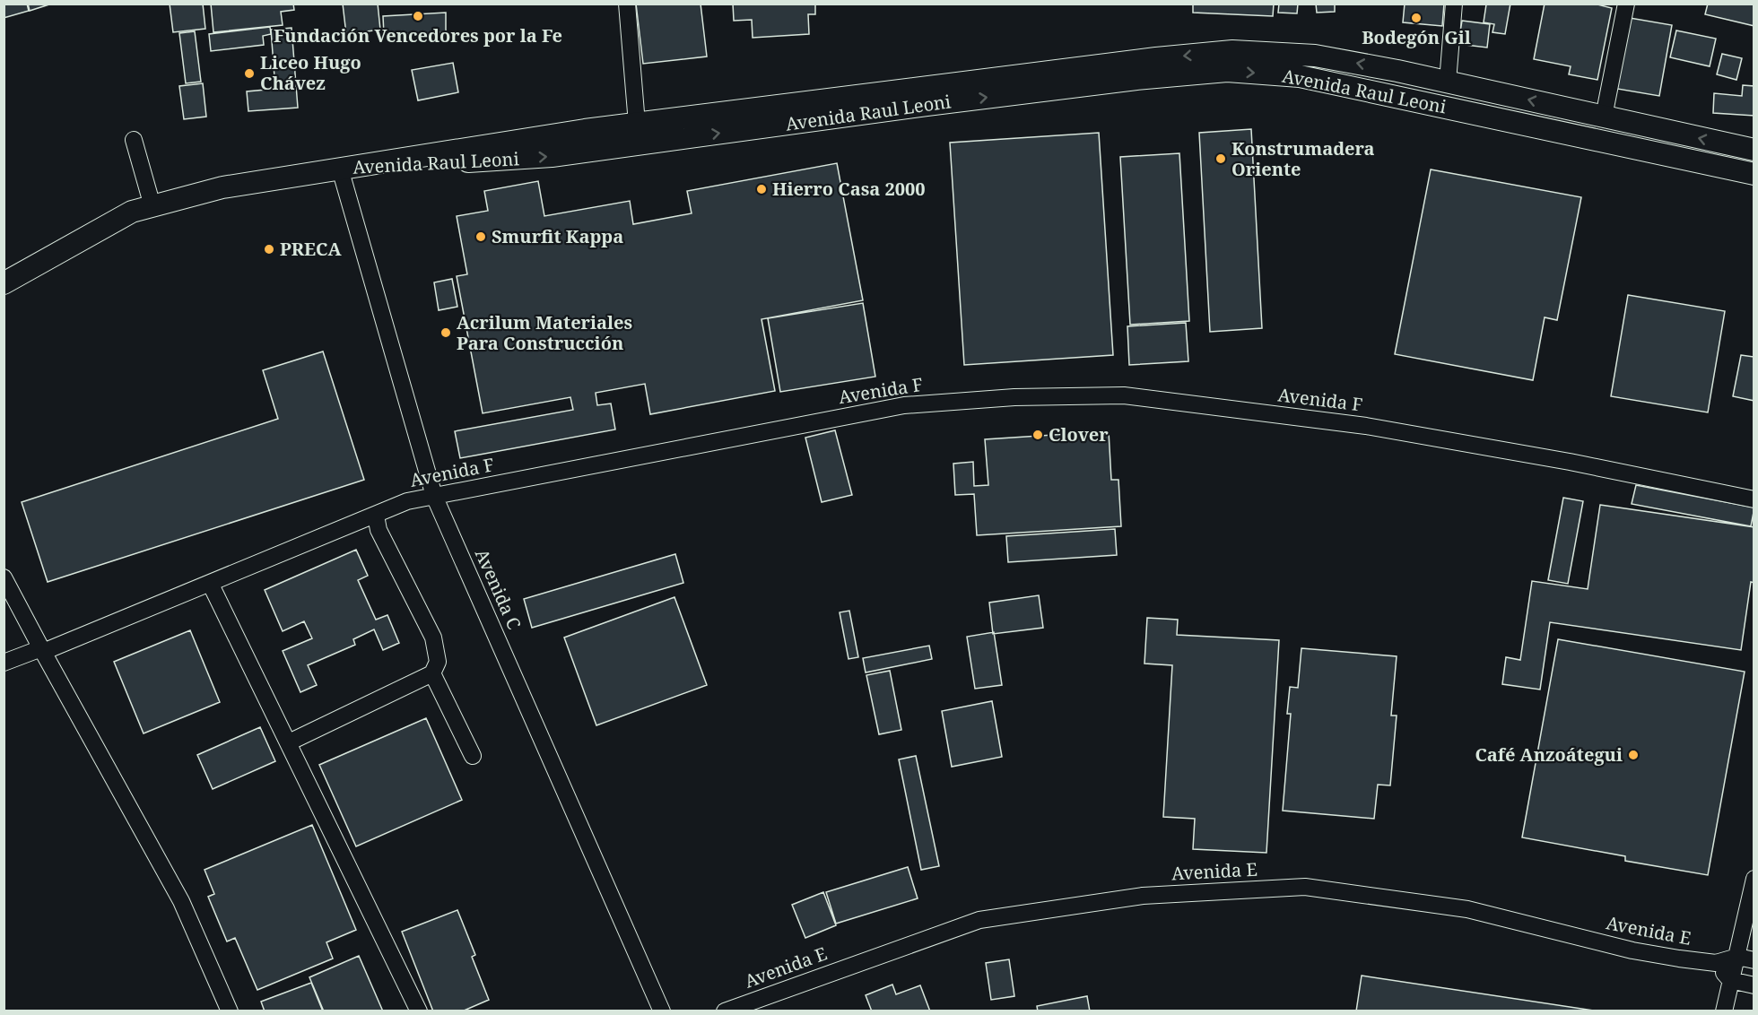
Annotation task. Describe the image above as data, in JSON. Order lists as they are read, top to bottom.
{
  "streets": {
    "main road": ["Avenida Raul Leoni"],
    "street": ["Avenida F", "Avenida C", "Avenida E"]
  },
  "crossings": [
    ["Avenida Raul Leoni", "Avenida C"],
    ["Avenida F", "Avenida C"]
  ],
  "places": [
    "Fundación Vencedores por la Fe",
    "Bodegón Gil",
    "Liceo Hugo Chávez",
    "Konstrumadera Oriente",
    "Hierro Casa 2000",
    "Smurfit Kappa",
    "PRECA",
    "Acrilum Materiales Para Construcción",
    "Clover",
    "Café Anzoátegui"
  ]
}
